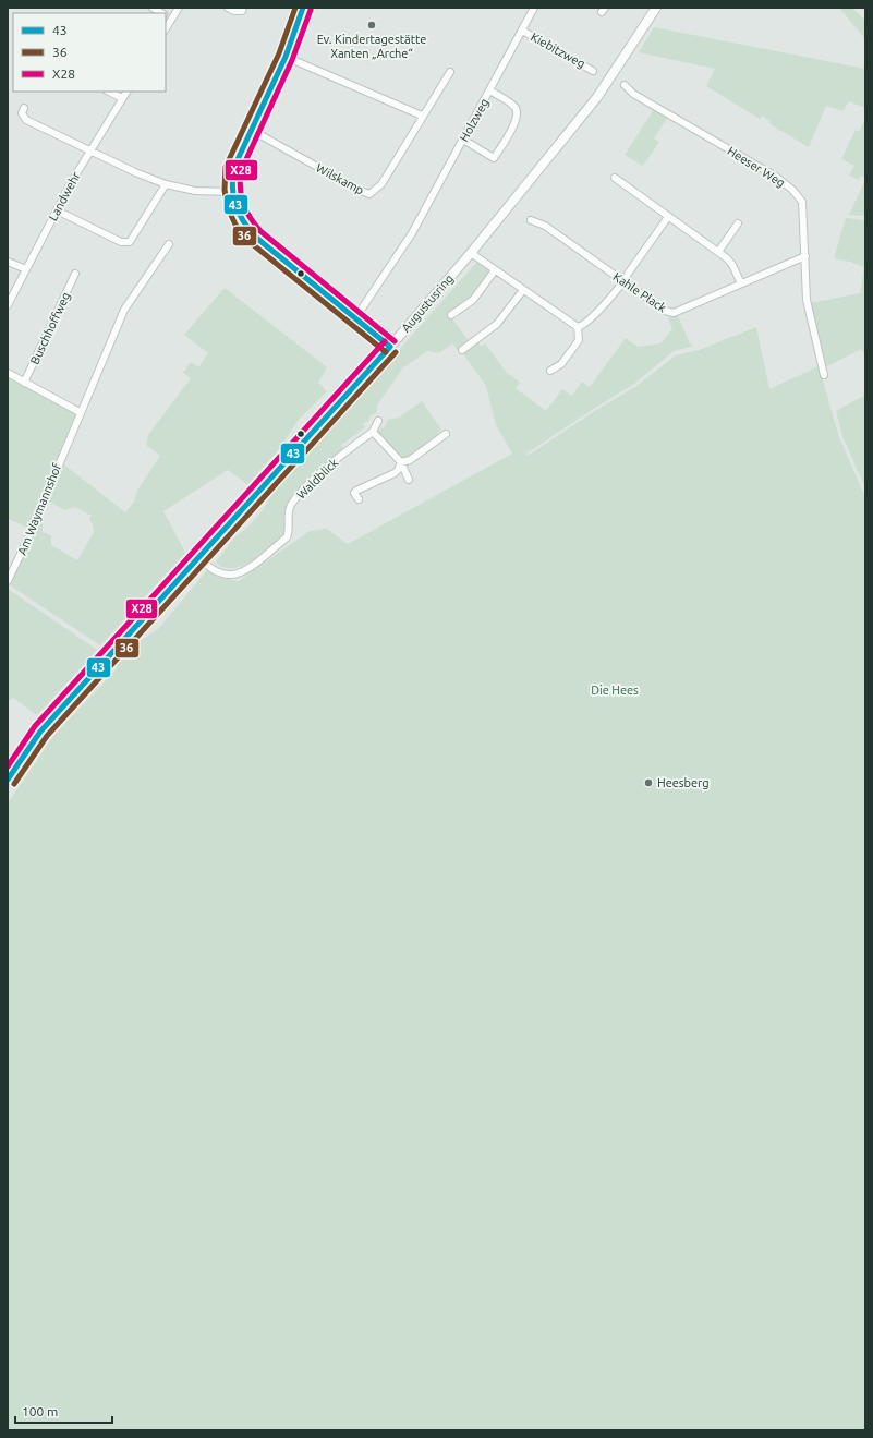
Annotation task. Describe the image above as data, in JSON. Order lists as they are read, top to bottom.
{
  "streets": {
    "main road": ["Augustusring"],
    "street": [
      "Kiebitzweg",
      "Holzweg",
      "Heeser Weg",
      "Wilskamp",
      "Landwehr",
      "Kahle Plack",
      "Buschhoffweg",
      "Waldblick",
      "Am Waymannshof"
    ]
  },
  "crossings": [
    ["Kiebitzweg", "Holzweg"],
    ["Heeser Weg", "Kahle Plack"],
    ["Augustusring", "Waldblick"]
  ],
  "parks": ["Die Hees"],
  "places": ["Ev. Kindertagestätte Xanten „Arche“", "Heesberg"],
  "lines": ["transit line 43", "transit line 36", "transit line X28"],
  "legend": ["43", "36", "X28"],
  "scale_bar": "100 m"
}
